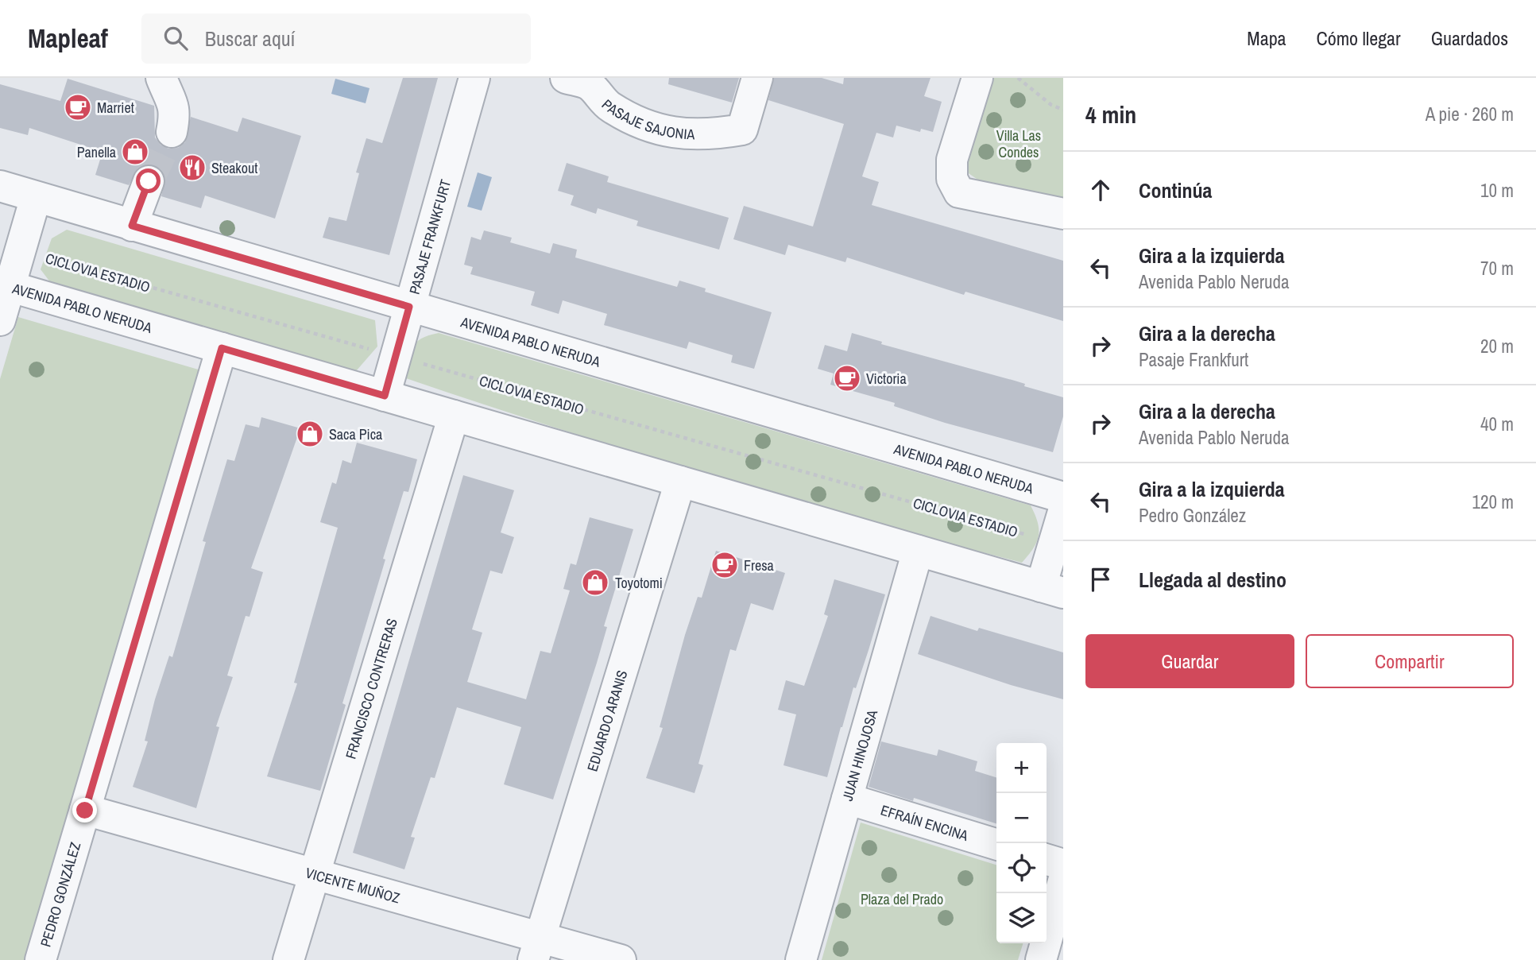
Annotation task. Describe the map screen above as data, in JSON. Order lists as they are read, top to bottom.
{
  "streets": {
    "street": [
      "PASAJE SAJONIA",
      "PASAJE FRANKFURT",
      "AVENIDA PABLO NERUDA",
      "FRANCISCO CONTRERAS",
      "EDUARDO ARANIS",
      "JUAN HINOJOSA",
      "EFRAÍN ENCINA",
      "VICENTE MUÑOZ",
      "PEDRO GONZÁLEZ"
    ],
    "path": ["CICLOVIA ESTADIO"]
  },
  "crossings": [
    ["PASAJE FRANKFURT", "CICLOVIA ESTADIO"],
    ["PASAJE FRANKFURT", "AVENIDA PABLO NERUDA"],
    ["AVENIDA PABLO NERUDA", "FRANCISCO CONTRERAS"],
    ["AVENIDA PABLO NERUDA", "EDUARDO ARANIS"],
    ["AVENIDA PABLO NERUDA", "JUAN HINOJOSA"],
    ["AVENIDA PABLO NERUDA", "PEDRO GONZÁLEZ"],
    ["FRANCISCO CONTRERAS", "VICENTE MUÑOZ"],
    ["EDUARDO ARANIS", "VICENTE MUÑOZ"],
    ["JUAN HINOJOSA", "EFRAÍN ENCINA"],
    ["VICENTE MUÑOZ", "PEDRO GONZÁLEZ"]
  ],
  "parks": ["Villa Las Condes", "Plaza del Prado"],
  "places": {
    "cafe": ["Marriet", "Victoria", "Fresa"],
    "shop": ["Panella", "Saca Pica", "Toyotomi"],
    "restaurant": ["Steakout"]
  },
  "page": {
    "header": "Mapleaf",
    "search": "Buscar aquí",
    "nav": ["Mapa", "Cómo llegar", "Guardados"],
    "heading": ["4 min", "A pie · 260 m"],
    "list": [
      ["Continúa", "10 m"],
      ["Gira a la izquierda", "Avenida Pablo Neruda", "70 m"],
      ["Gira a la derecha", "Pasaje Frankfurt", "20 m"],
      ["Gira a la derecha", "Avenida Pablo Neruda", "40 m"],
      ["Gira a la izquierda", "Pedro González", "120 m"],
      "Llegada al destino"
    ],
    "buttons": ["Guardar", "Compartir"],
    "map_buttons": ["+", "−"]
  }
}
